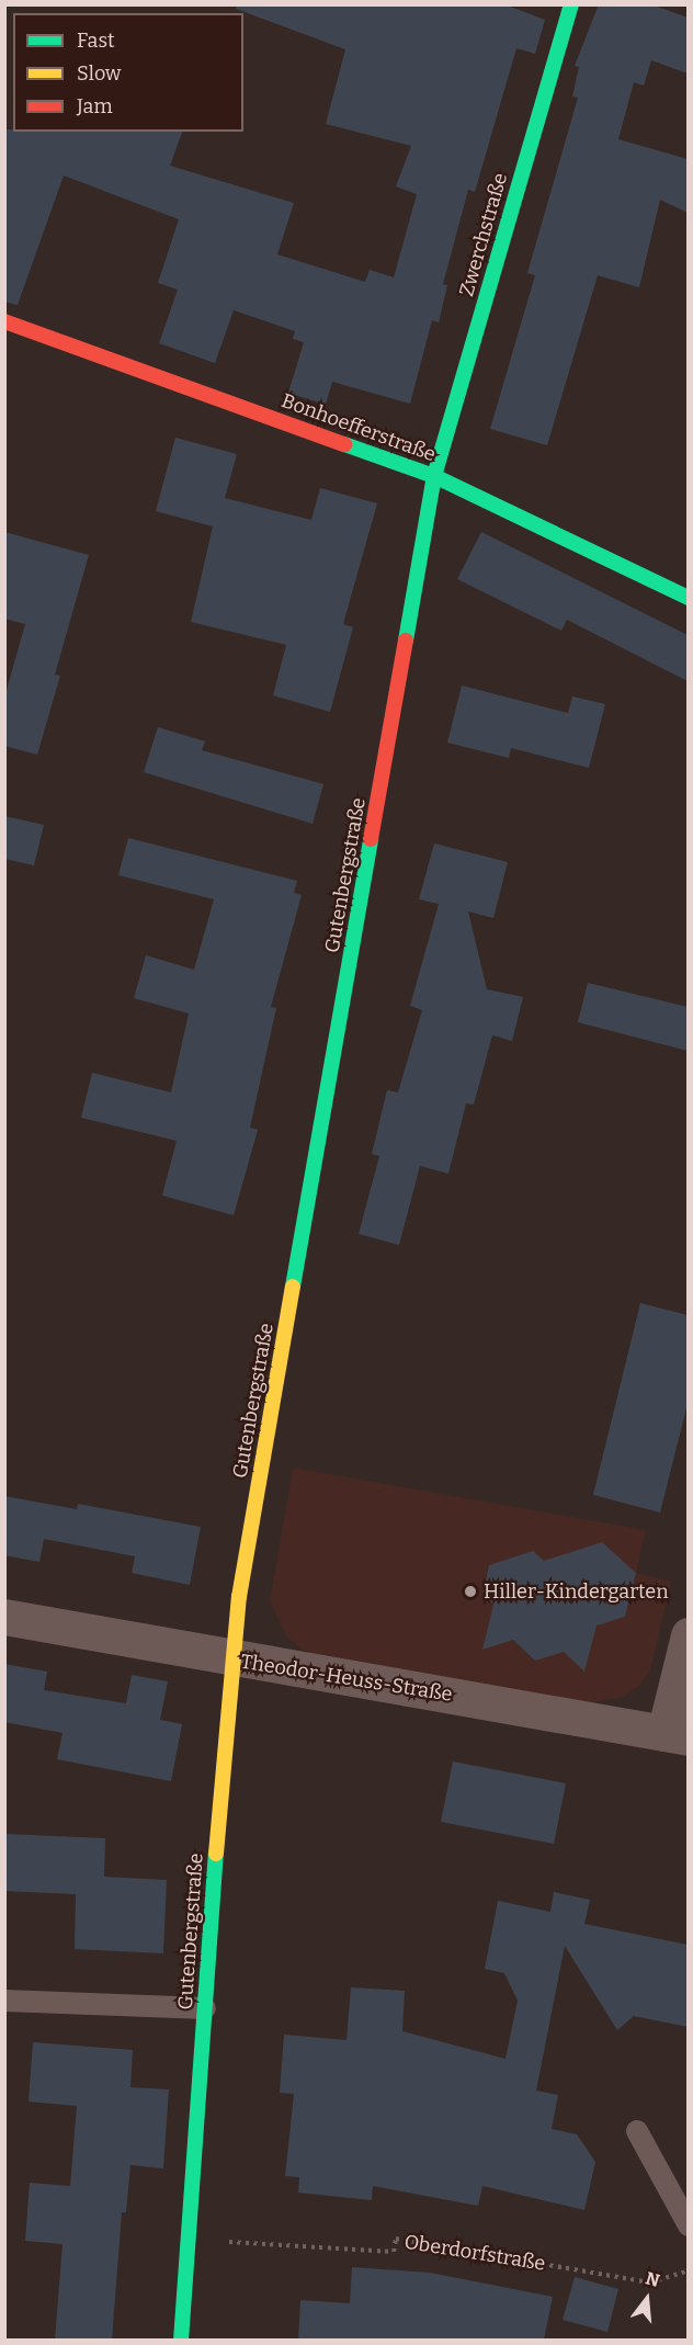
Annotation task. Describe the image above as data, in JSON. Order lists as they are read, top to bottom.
{
  "streets": {
    "street": [
      "Zwerchstraße",
      "Bonhoefferstraße",
      "Gutenbergstraße",
      "Theodor-Heuss-Straße"
    ],
    "path": ["Oberdorfstraße"]
  },
  "crossings": [
    ["Zwerchstraße", "Bonhoefferstraße"],
    ["Zwerchstraße", "Gutenbergstraße"],
    ["Bonhoefferstraße", "Gutenbergstraße"],
    ["Gutenbergstraße", "Theodor-Heuss-Straße"],
    ["Gutenbergstraße", "Oberdorfstraße"]
  ],
  "places": ["Hiller-Kindergarten"],
  "legend": ["Fast", "Slow", "Jam"],
  "north": "top"
}
